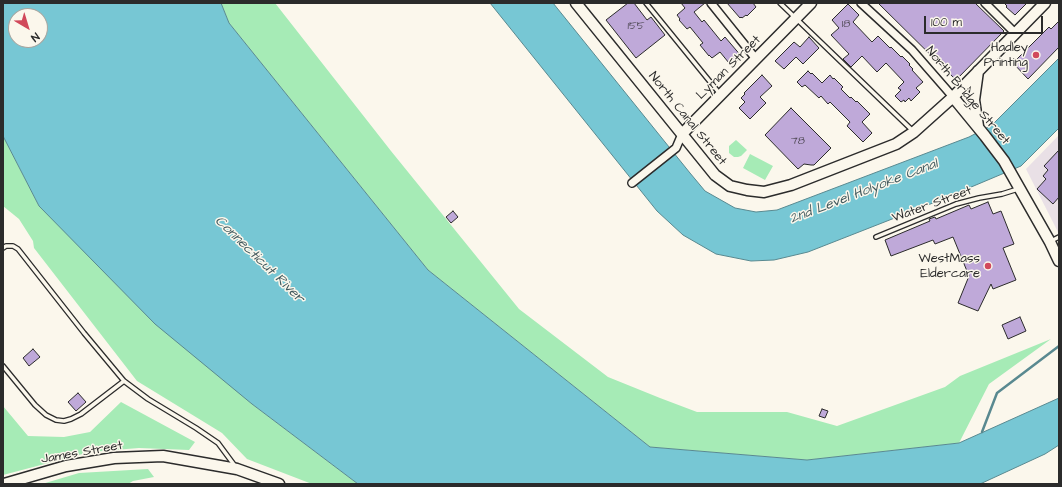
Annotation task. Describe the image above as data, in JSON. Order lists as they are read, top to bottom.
{
  "streets": {
    "street": [
      "Lyman Street",
      "North Bridge Street",
      "North Canal Street",
      "James Street"
    ],
    "lane": ["Water Street"]
  },
  "crossings": [
    ["Lyman Street", "North Canal Street"],
    ["North Bridge Street", "North Canal Street"],
    ["North Bridge Street", "Water Street"]
  ],
  "water": ["2nd Level Holyoke Canal", "Connecticut River"],
  "places": ["Hadley Printing", "WestMass Eldercare"],
  "house_numbers": ["18", "155", "78"],
  "scale_bar": "100 m",
  "north": "bottom right"
}
